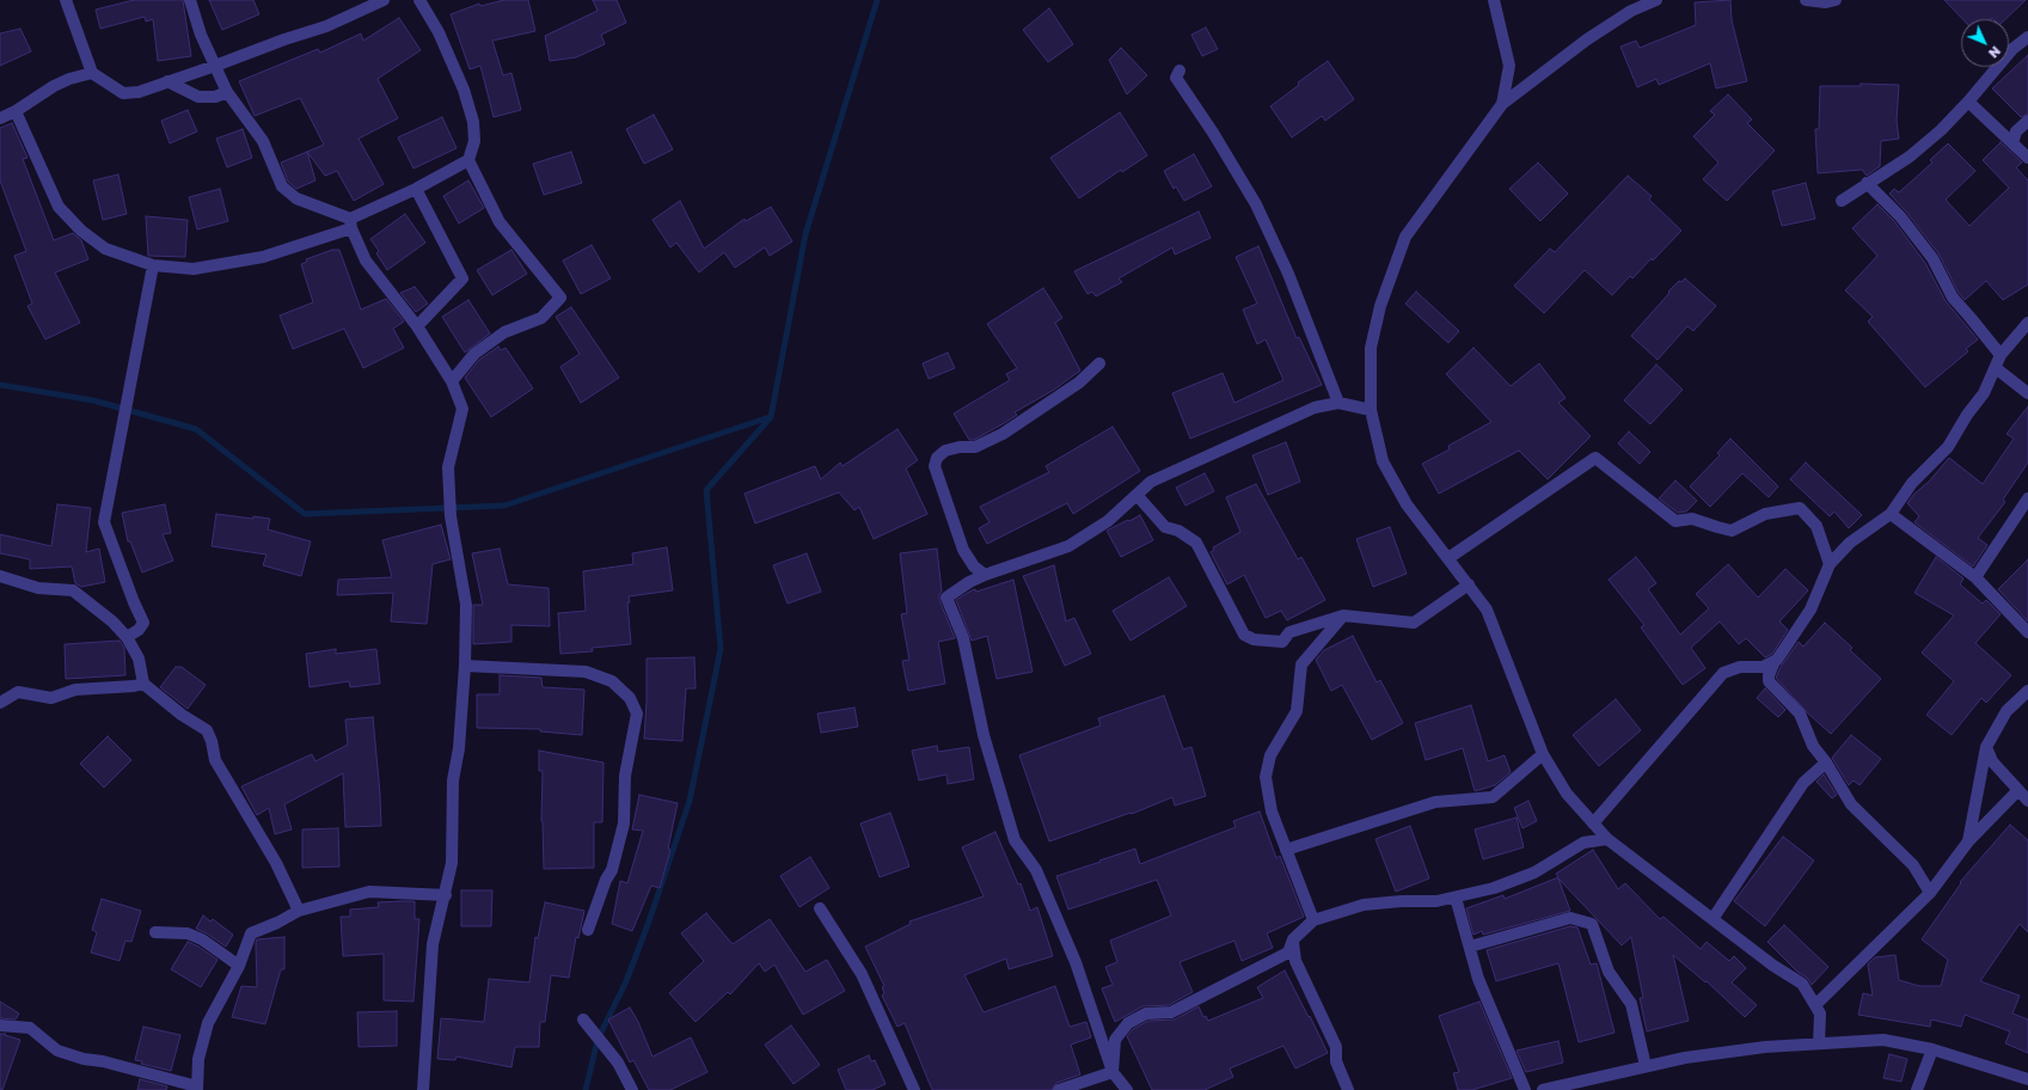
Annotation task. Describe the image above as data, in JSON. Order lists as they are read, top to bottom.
{
  "north": "bottom right"
}
